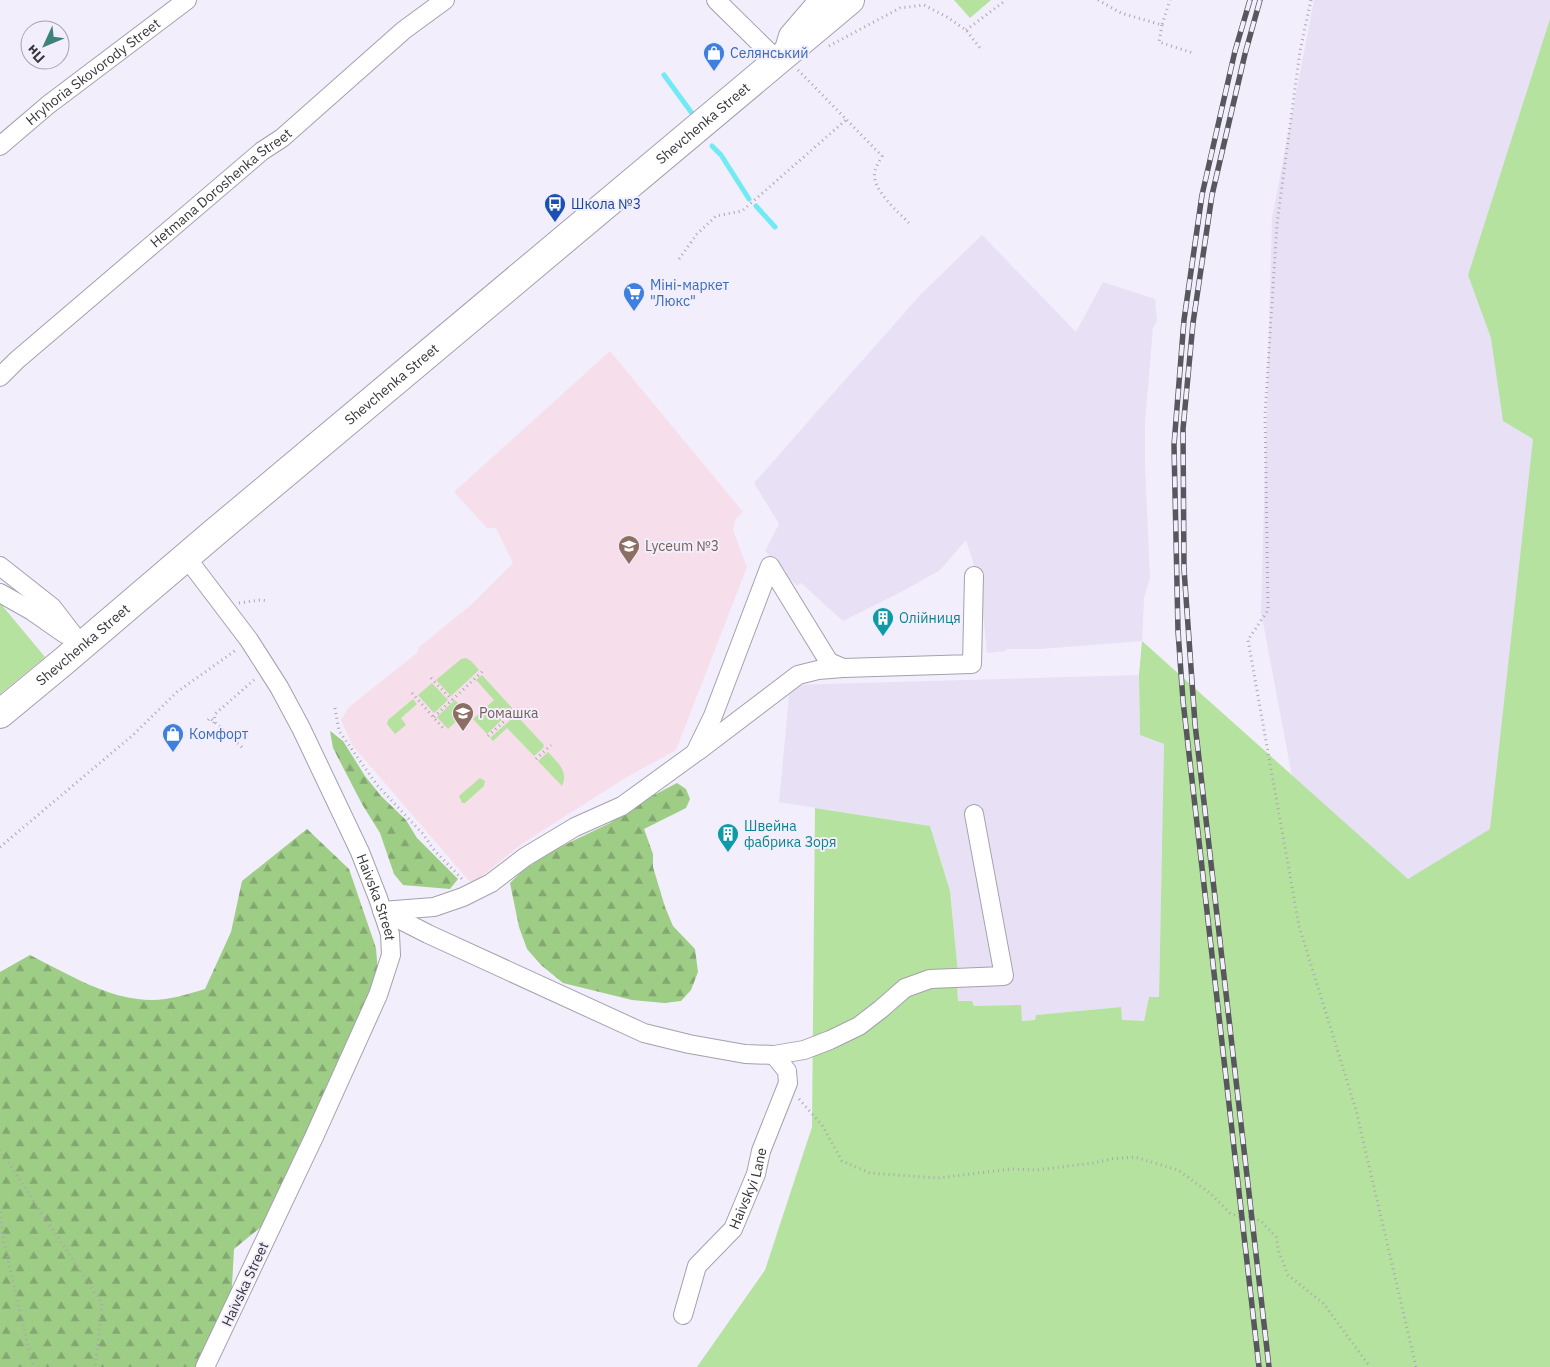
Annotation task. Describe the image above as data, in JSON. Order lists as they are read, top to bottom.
{
  "streets": {
    "main road": ["Shevchenka Street"],
    "street": [
      "Hryhoria Skovorody Street",
      "Hetmana Doroshenka Street",
      "Haivska Street",
      "Haivskyi Lane"
    ]
  },
  "crossings": [
    ["Shevchenka Street", "Haivska Street"]
  ],
  "places": {
    "shop": ["Селянський", "Комфорт"],
    "bus stop": ["Школа №3"],
    "supermarket": ["Міні-маркет \"Люкс\""],
    "school or university": ["Lyceum №3", "Ромашка"],
    "building": ["Олійниця", "Швейна фабрика Зоря"]
  },
  "north": "bottom left"
}
